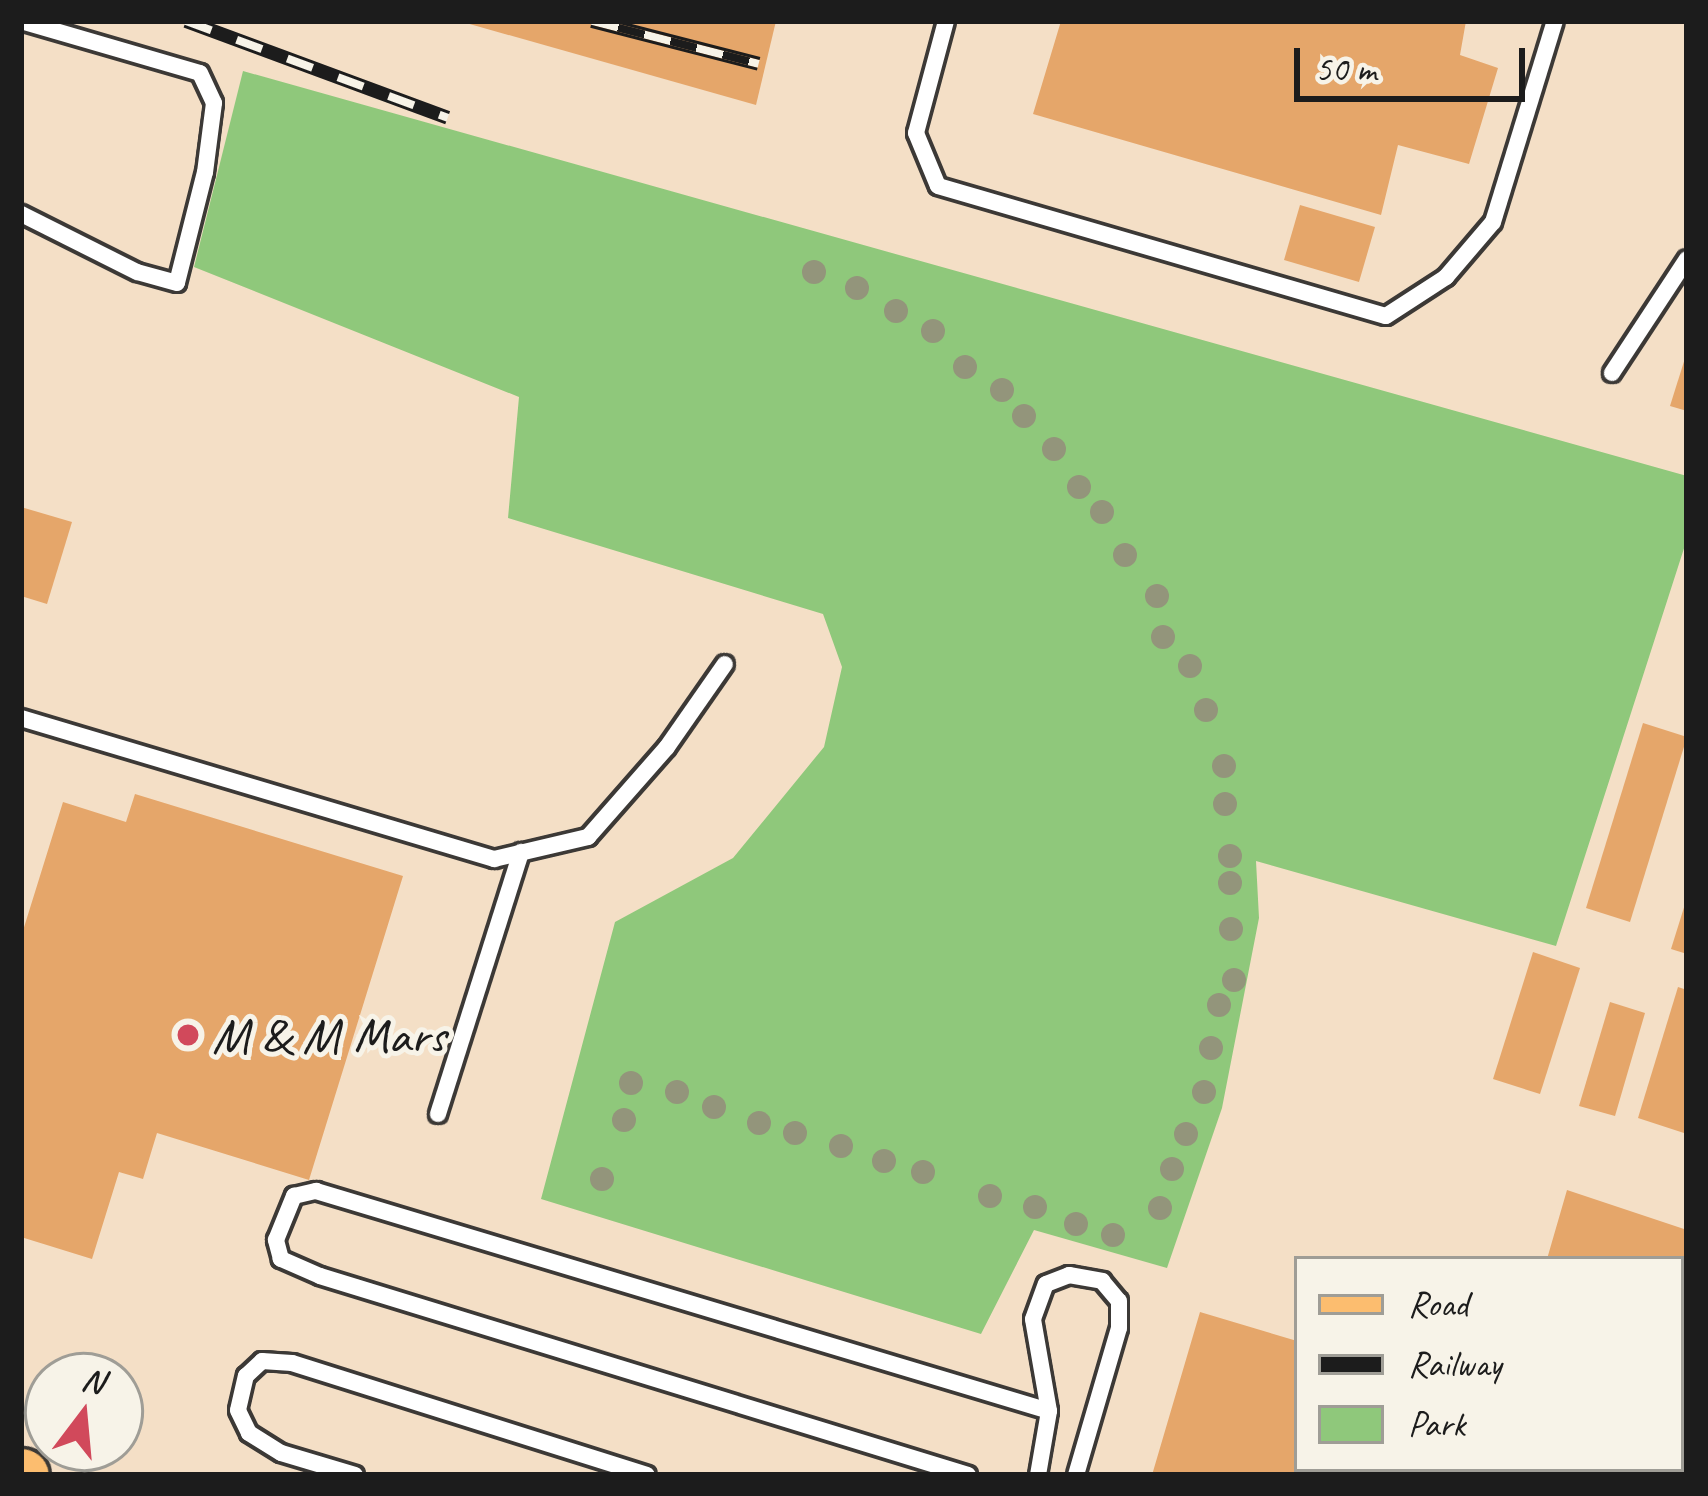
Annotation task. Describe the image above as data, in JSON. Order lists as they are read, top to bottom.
{
  "places": ["M & M Mars"],
  "legend": ["Road", "Railway", "Park"],
  "scale_bar": "50 m",
  "north": "top"
}
